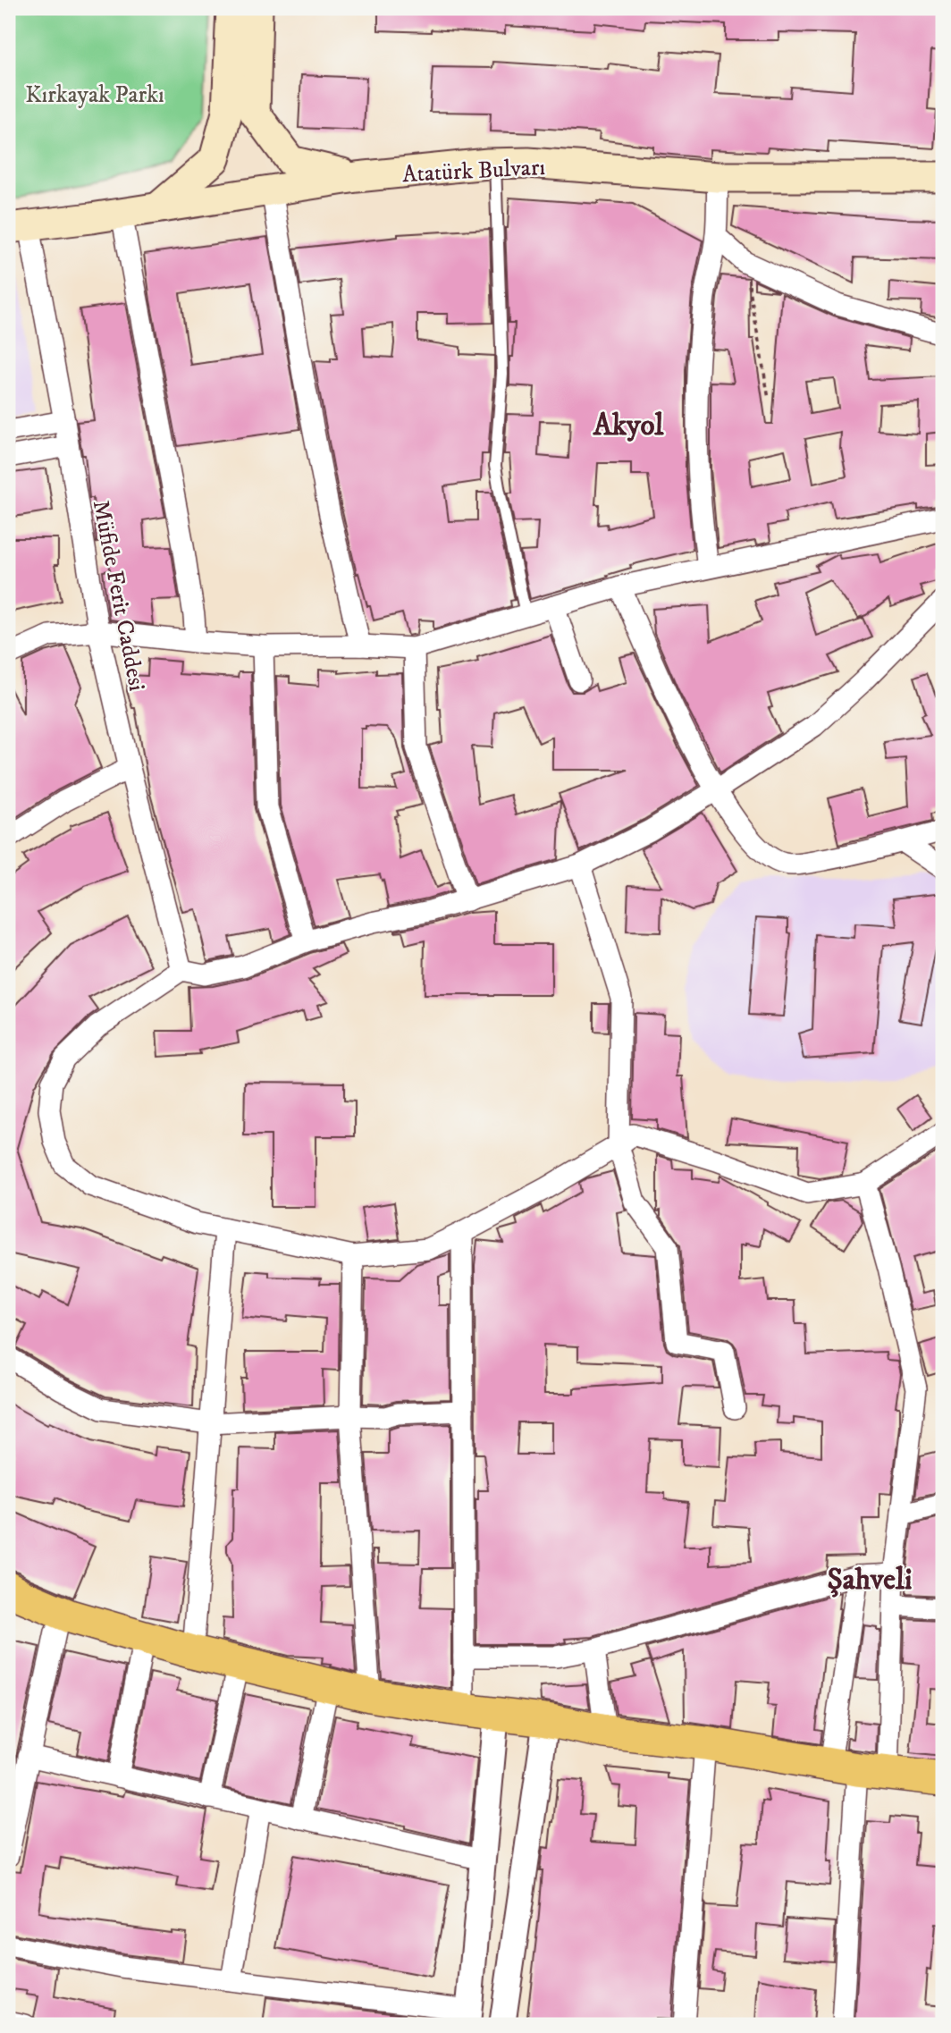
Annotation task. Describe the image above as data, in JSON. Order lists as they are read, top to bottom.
{
  "streets": {
    "main road": ["Atatürk Bulvarı"],
    "street": ["Müfide Ferit Caddesi"]
  },
  "crossings": [
    ["Atatürk Bulvarı", "Müfide Ferit Caddesi"]
  ],
  "districts": ["Akyol", "Şahveli"],
  "parks": ["Kırkayak Parkı"]
}
